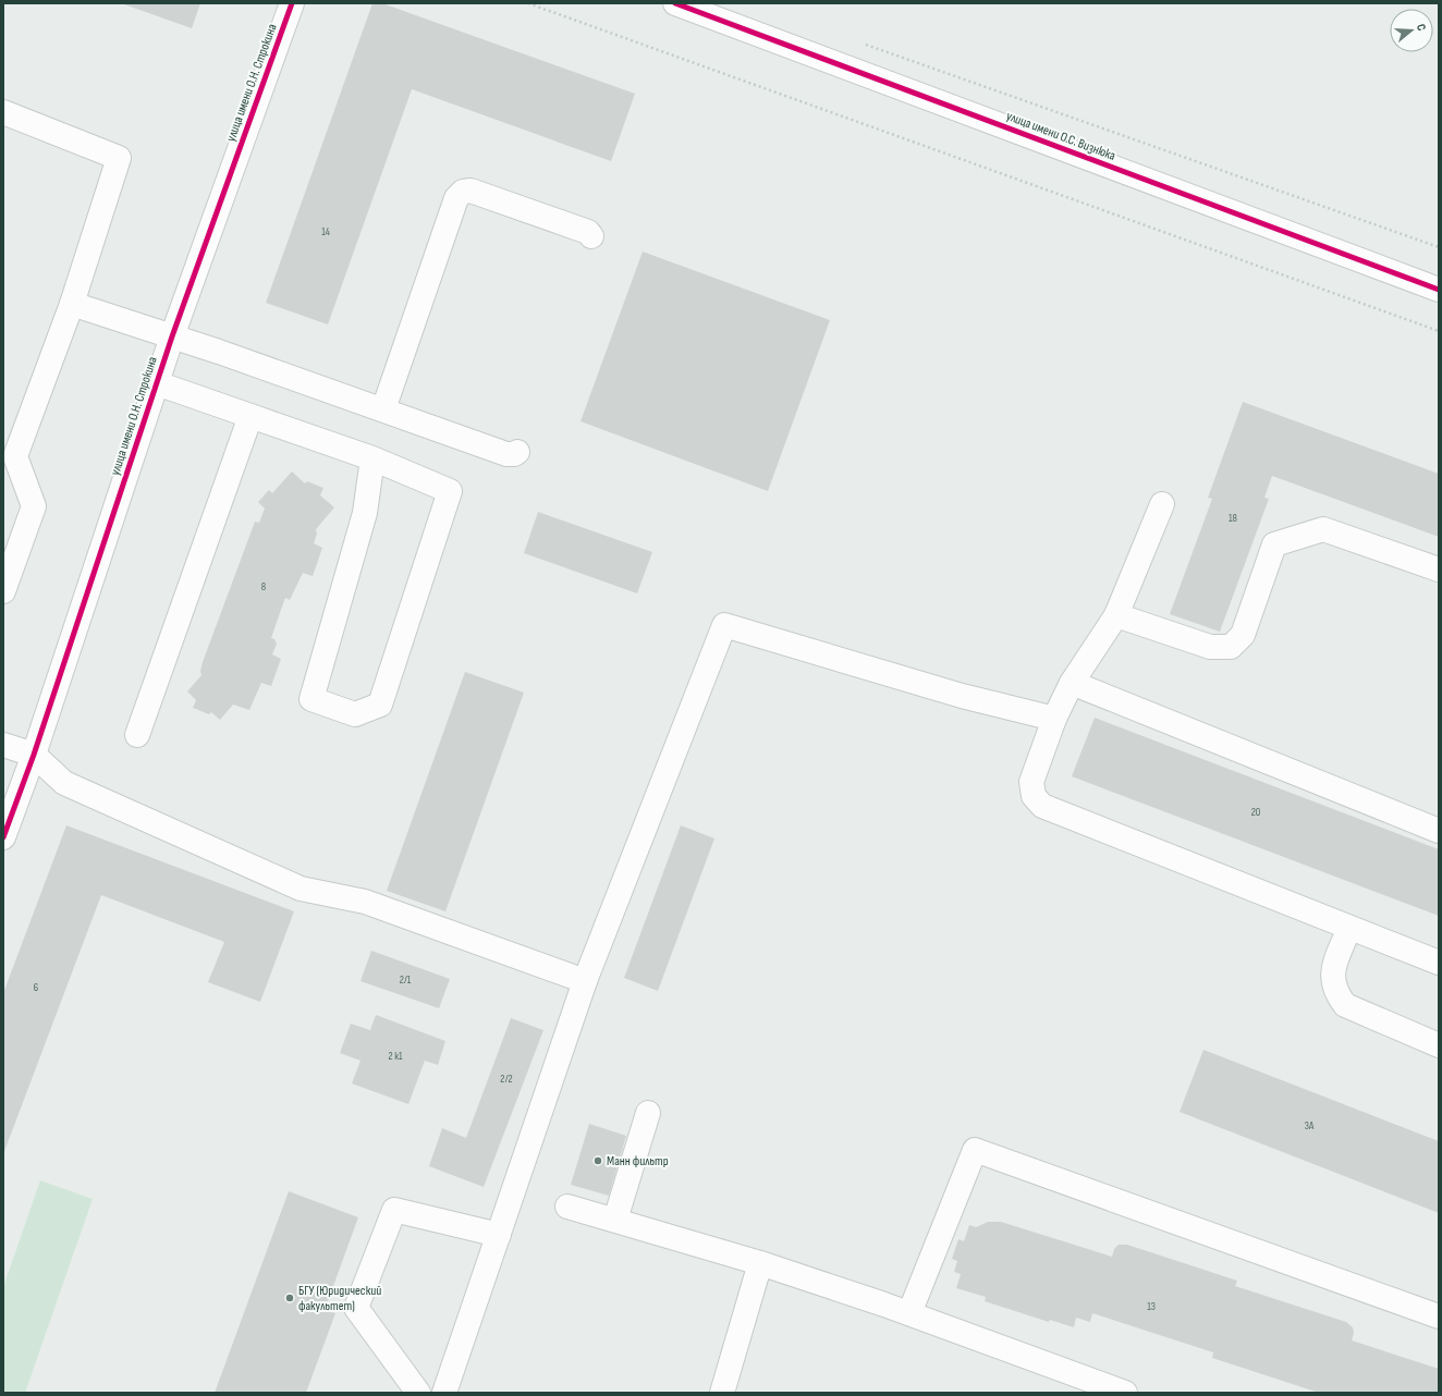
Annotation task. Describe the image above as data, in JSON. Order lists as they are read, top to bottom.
{
  "streets": {
    "street": ["улица имени О.Н. Строкина", "улица имени О.С. Визнюка"]
  },
  "places": ["Манн фильтр", "БГУ (Юридический факультет)"],
  "house_numbers": [
    "14",
    "18",
    "8",
    "20",
    "2/1",
    "6",
    "2 к1",
    "2/2",
    "3А",
    "13"
  ],
  "north": "right"
}
